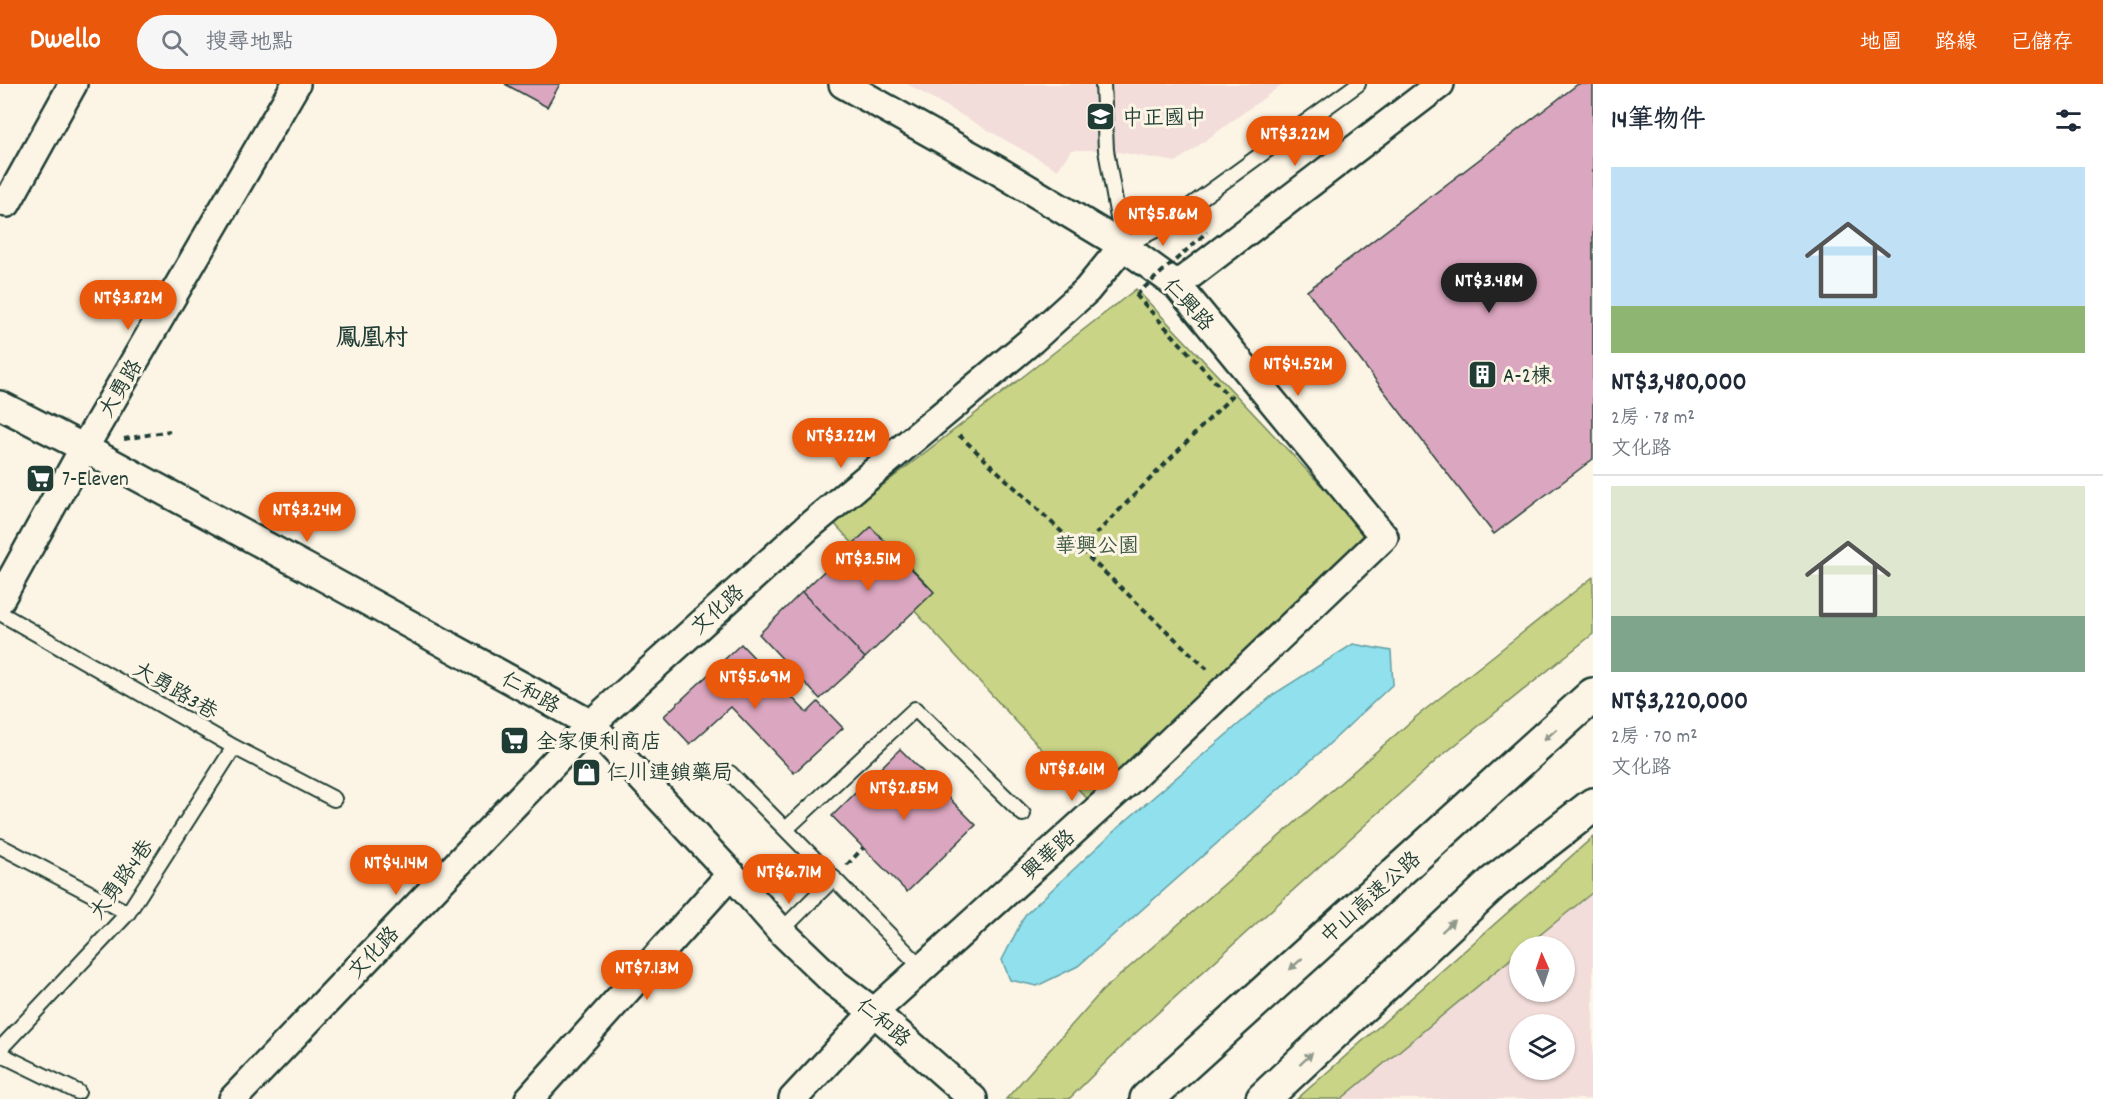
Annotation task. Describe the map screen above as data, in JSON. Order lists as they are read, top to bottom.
{
  "streets": {
    "highway": ["中山高速公路"],
    "street": [
      "仁興路",
      "大勇路",
      "文化路",
      "仁和路",
      "興華路"
    ],
    "lane": ["大勇路3巷", "大勇路4巷"]
  },
  "crossings": [
    ["仁興路", "文化路"],
    ["仁興路", "興華路"],
    ["大勇路", "仁和路"],
    ["文化路", "仁和路"],
    ["大勇路3巷", "大勇路4巷"],
    ["仁和路", "興華路"]
  ],
  "districts": ["鳳凰村"],
  "parks": ["華興公園"],
  "places": {
    "school or university": ["中正國中"],
    "building": ["A-2棟"],
    "supermarket": ["7-Eleven", "全家便利商店"],
    "shop": ["仁川連鎖藥局"]
  },
  "north": "top",
  "page": {
    "header": "Dwello",
    "search": "搜尋地點",
    "nav": ["地圖", "路線", "已儲存"],
    "heading": "14筆物件",
    "price": [
      "NT$3.22M",
      "NT$5.86M",
      "NT$3.48M",
      "NT$3.82M",
      "NT$4.52M",
      "NT$3.22M",
      "NT$3.24M",
      "NT$3.51M",
      "NT$5.69M",
      "NT$8.61M",
      "NT$2.85M",
      "NT$4.14M",
      "NT$6.71M",
      "NT$7.13M"
    ],
    "list": [
      {
        "name": "NT$3,480,000",
        "note": "2房 · 78 m² · 文化路"
      },
      {
        "name": "NT$3,220,000",
        "note": "2房 · 70 m² · 文化路"
      }
    ]
  }
}
